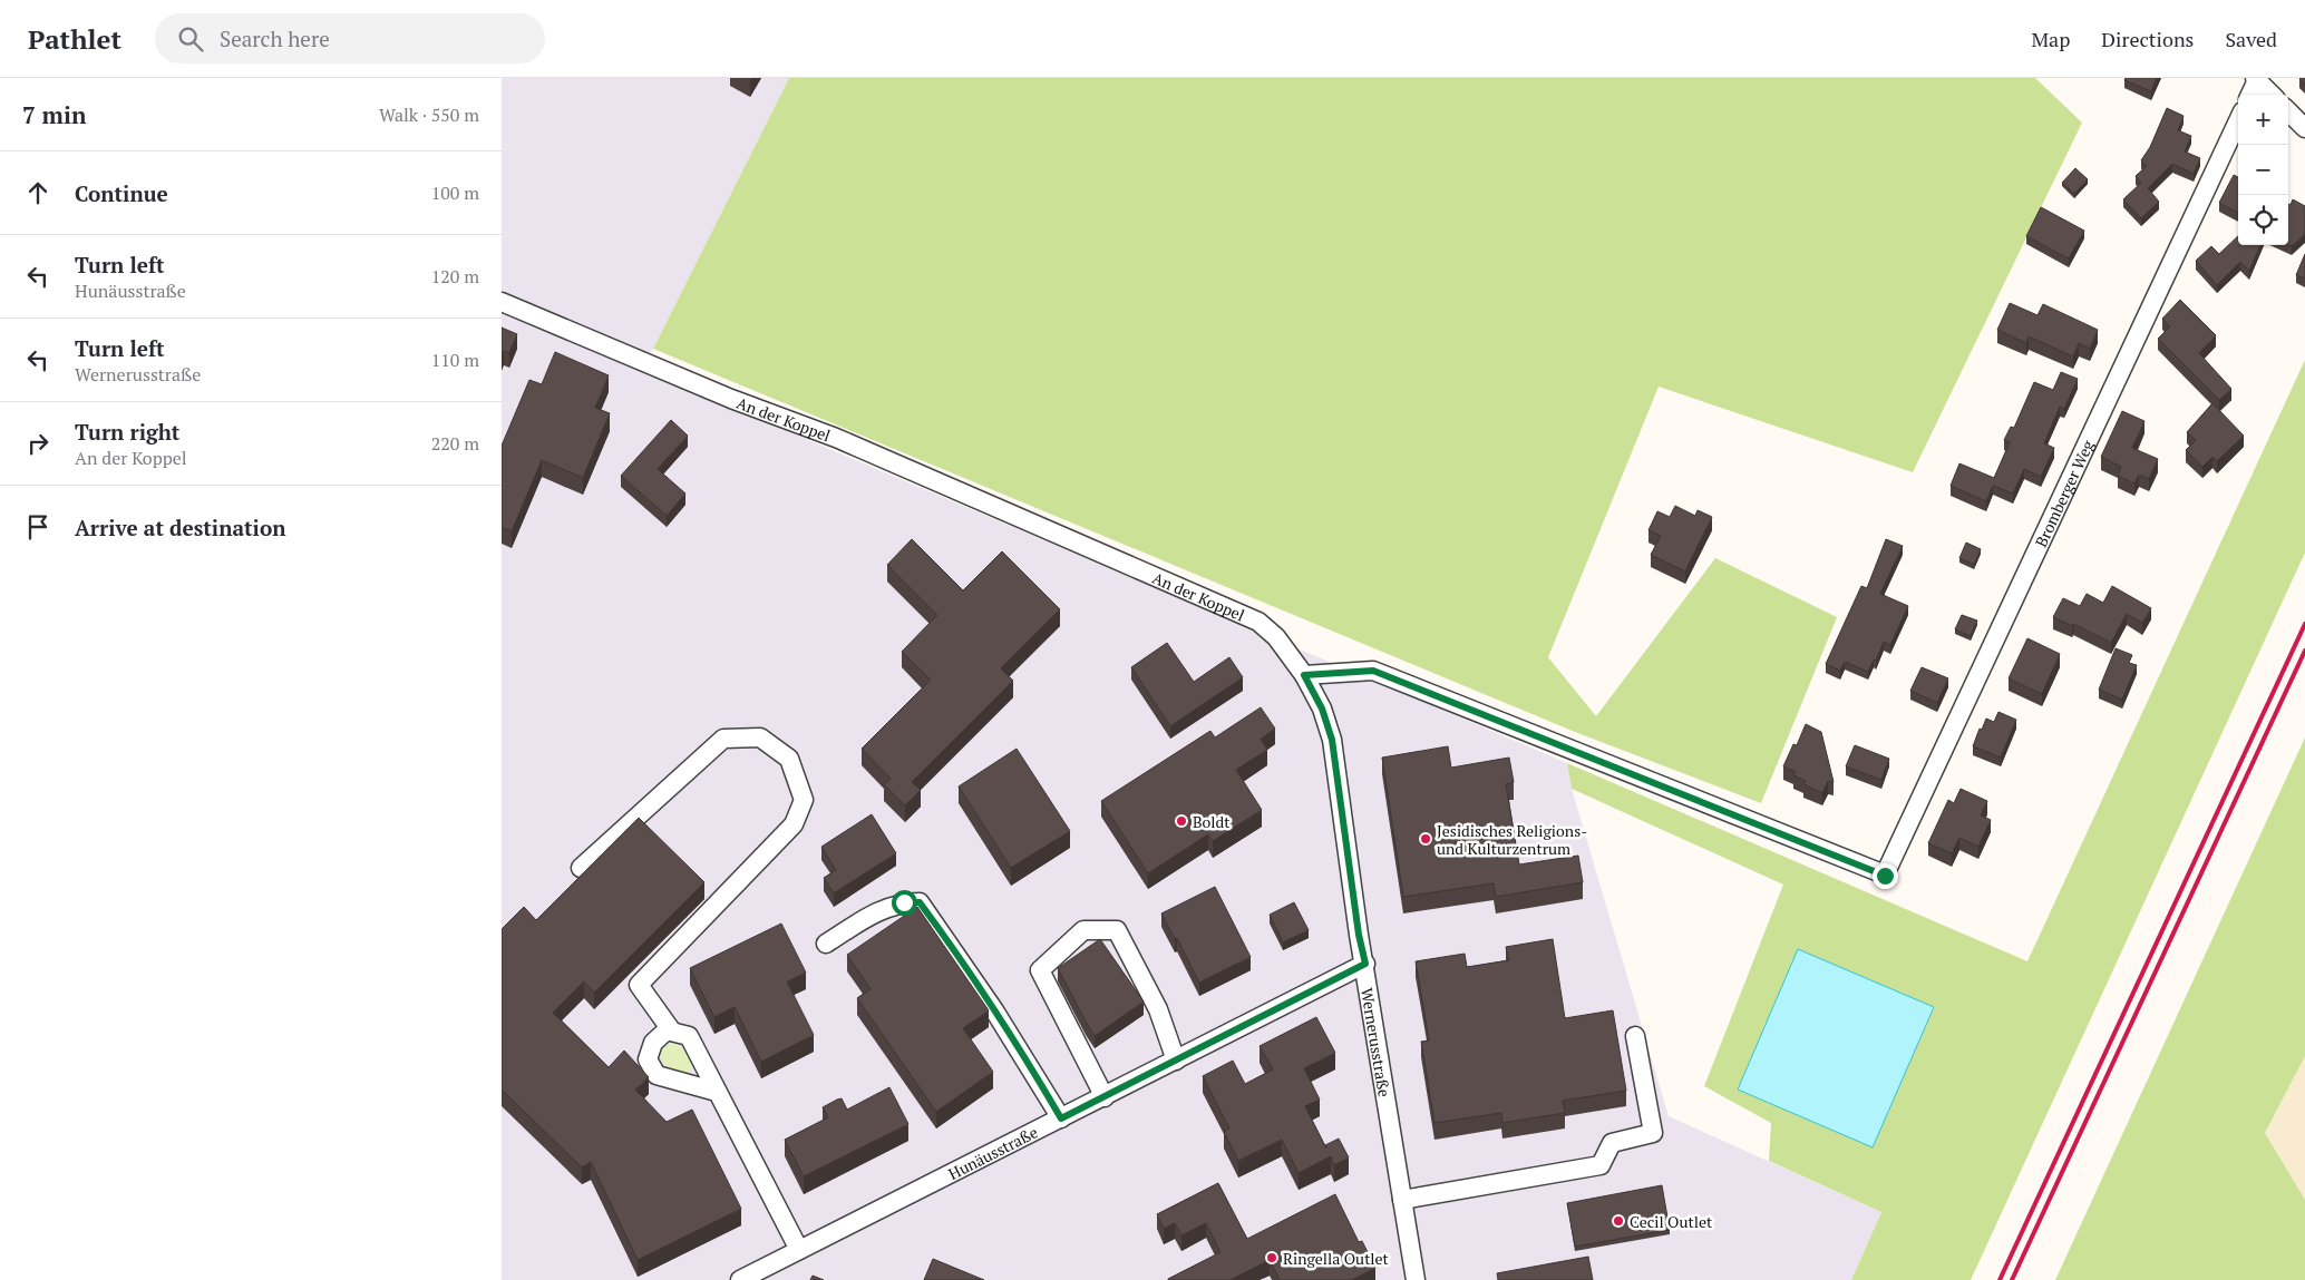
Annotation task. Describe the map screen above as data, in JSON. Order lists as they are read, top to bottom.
{
  "streets": {
    "street": [
      "An der Koppel",
      "Bromberger Weg",
      "Wernerusstraße",
      "Hunäusstraße"
    ]
  },
  "crossings": [
    ["An der Koppel", "Bromberger Weg"],
    ["An der Koppel", "Wernerusstraße"],
    ["Bromberger Weg", "Wernerusstraße"],
    ["Wernerusstraße", "Hunäusstraße"]
  ],
  "places": [
    "Boldt",
    "Jesidisches Religions- und Kulturzentrum",
    "Cecil Outlet",
    "Ringella Outlet"
  ],
  "page": {
    "header": "Pathlet",
    "search": "Search here",
    "nav": ["Map", "Directions", "Saved"],
    "heading": ["7 min", "Walk · 550 m"],
    "map_buttons": ["+", "−"],
    "list": [
      ["Continue", "100 m"],
      ["Turn left", "Hunäusstraße", "120 m"],
      ["Turn left", "Wernerusstraße", "110 m"],
      ["Turn right", "An der Koppel", "220 m"],
      "Arrive at destination"
    ]
  }
}
